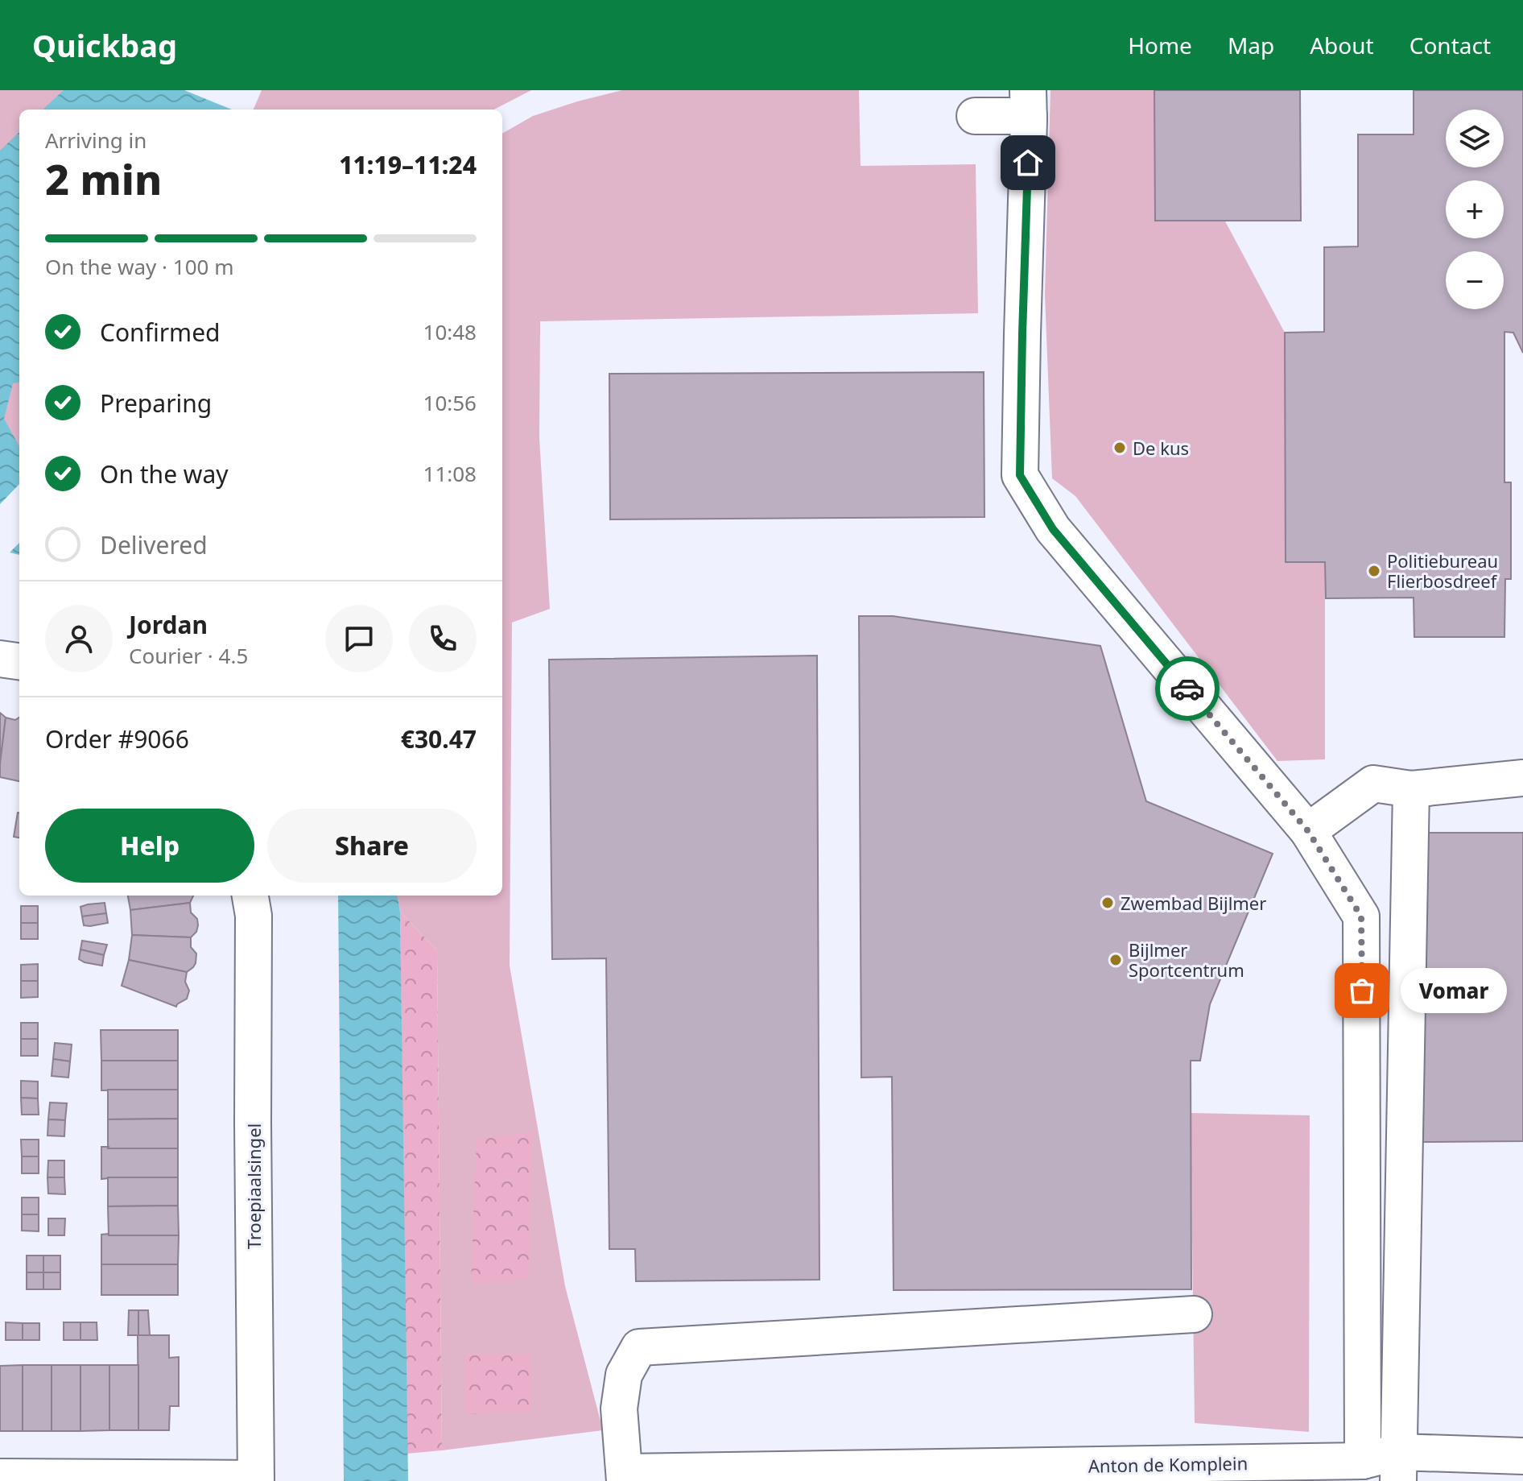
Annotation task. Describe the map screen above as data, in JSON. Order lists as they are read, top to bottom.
{
  "streets": {
    "street": ["Troepiaalsingel", "Anton de Komplein"]
  },
  "places": [
    "De kus",
    "Politiebureau Flierbosdreef",
    "Zwembad Bijlmer",
    "Bijlmer Sportcentrum",
    "Vomar"
  ],
  "page": {
    "header": "Quickbag",
    "nav": [
      "Home",
      "Map",
      "About",
      "Contact"
    ],
    "map_buttons": ["+", "−"],
    "heading": ["2 min", "Arriving in", "11:19–11:24"],
    "panel": [
      "Jordan",
      "Courier · 4.5",
      "Order #9066",
      "€30.47"
    ],
    "bar": "On the way · 100 m",
    "list": [
      ["Confirmed", "10:48"],
      ["Preparing", "10:56"],
      ["On the way", "11:08"],
      "Delivered"
    ],
    "buttons": ["Help", "Share"],
    "bubble": "Vomar"
  }
}
